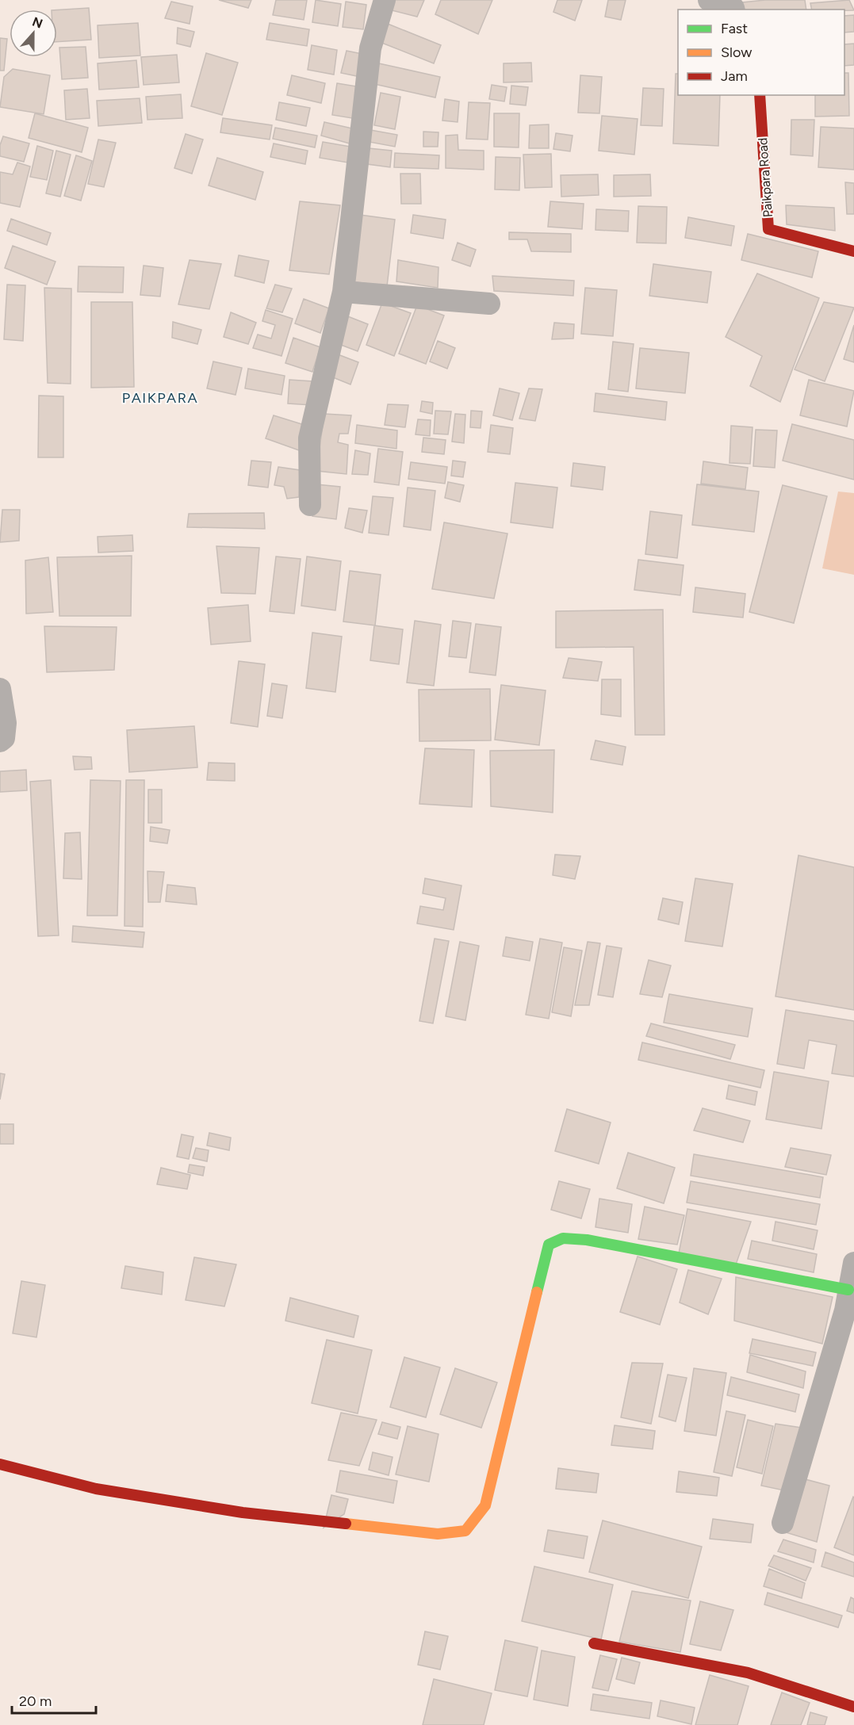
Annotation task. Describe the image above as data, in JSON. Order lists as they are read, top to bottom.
{
  "streets": {
    "street": ["Paikpara Road"]
  },
  "districts": ["PAIKPARA"],
  "legend": ["Fast", "Slow", "Jam"],
  "scale_bar": "20 m",
  "north": "top"
}
